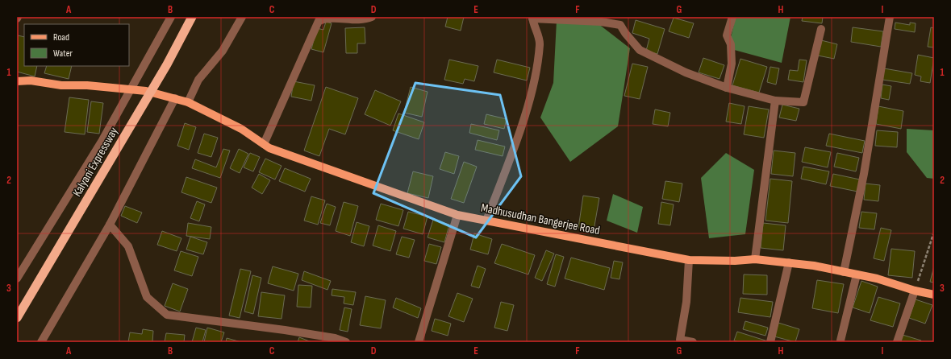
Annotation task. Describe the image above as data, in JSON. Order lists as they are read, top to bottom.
{
  "streets": {
    "highway": ["Kalyani Expressway"],
    "main road": ["Madhusudhan Bangerjee Road"]
  },
  "legend": ["Road", "Water"],
  "grid": {
    "columns": [
      "A",
      "B",
      "C",
      "D",
      "E",
      "F",
      "G",
      "H",
      "I"
    ],
    "rows": ["1", "2", "3"]
  }
}
